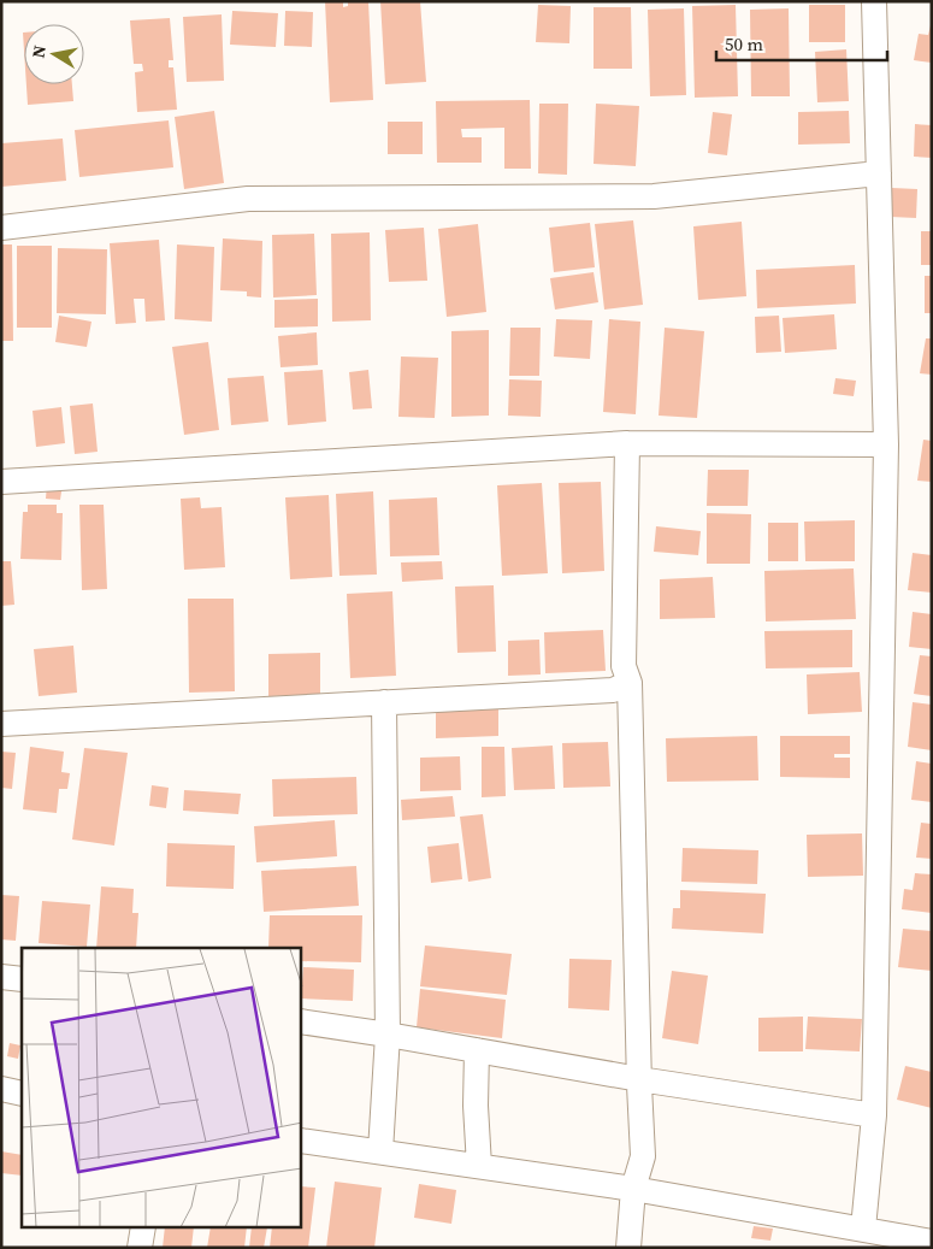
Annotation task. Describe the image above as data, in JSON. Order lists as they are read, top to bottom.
{
  "scale_bar": "50 m",
  "north": "left"
}
